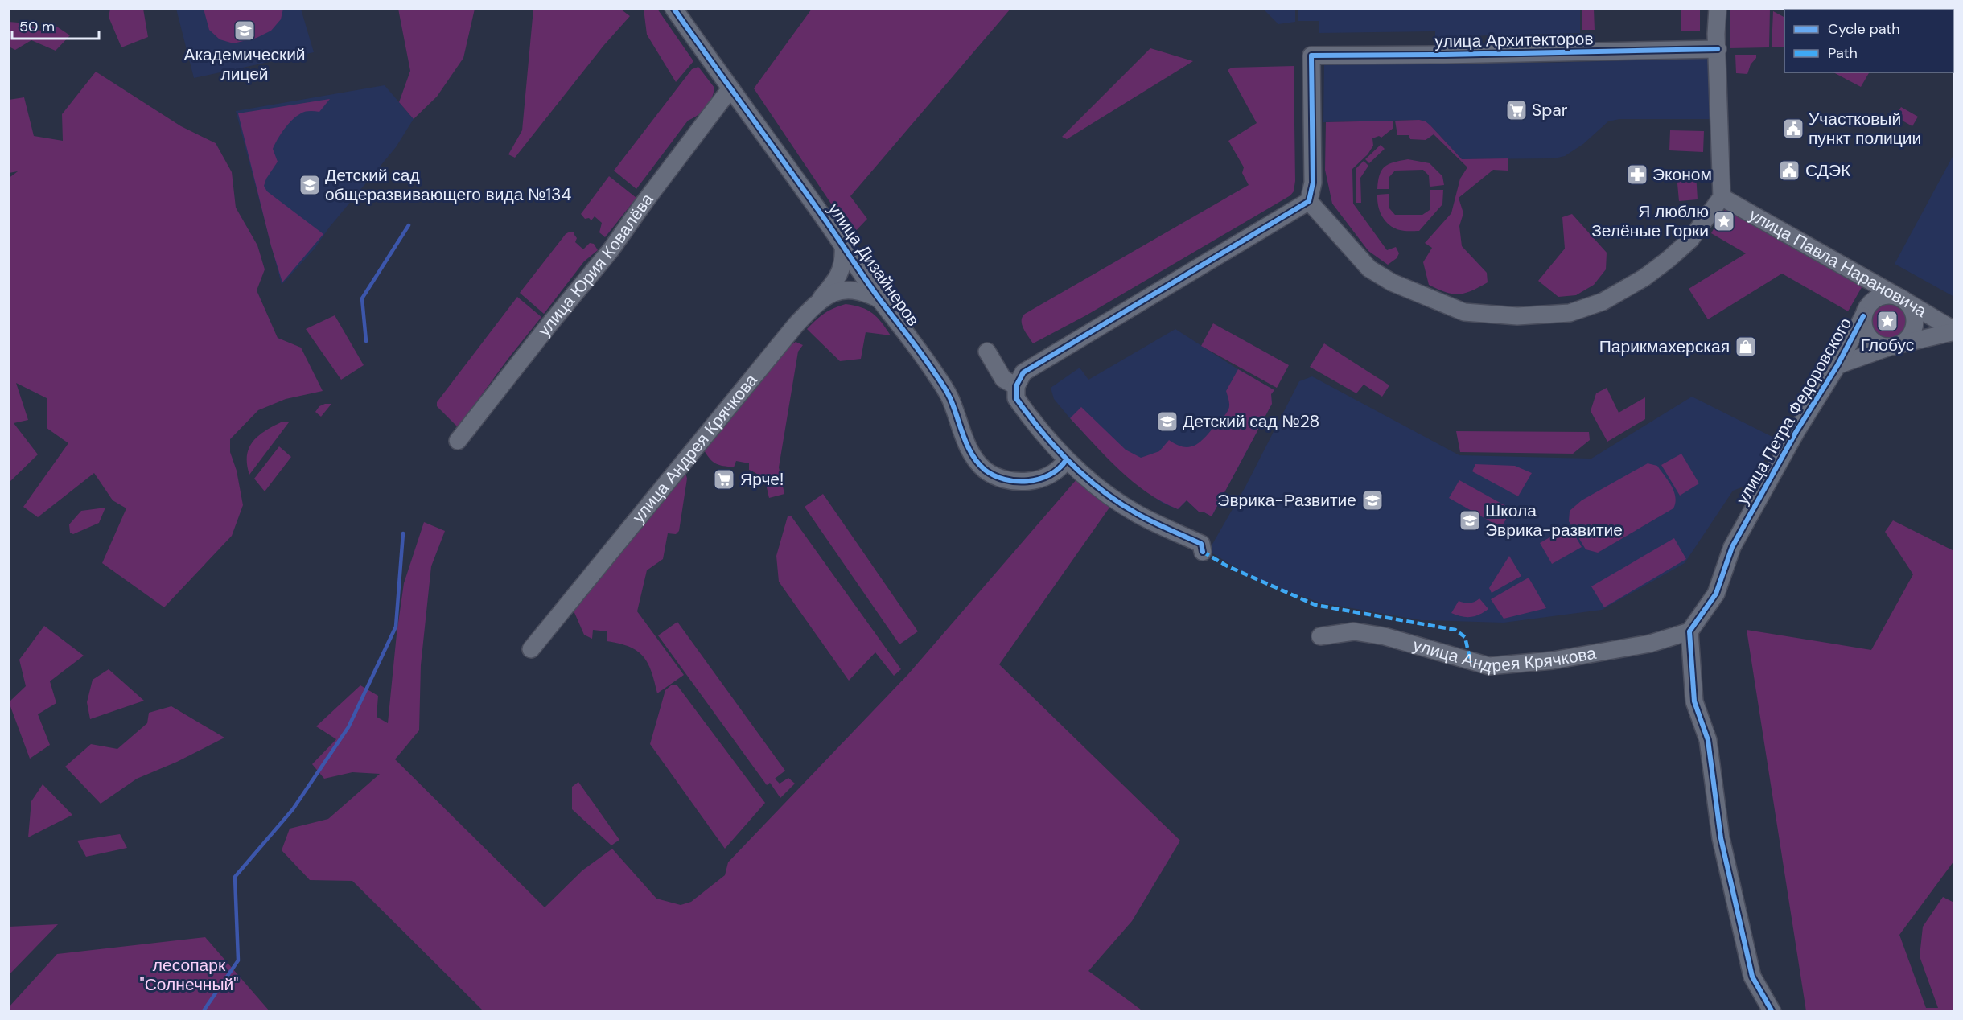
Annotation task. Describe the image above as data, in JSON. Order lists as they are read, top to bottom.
{
  "streets": {
    "street": [
      "улица Архитекторов",
      "улица Павла Нарановича",
      "улица Дизайнеров",
      "улица Юрия Ковалёва",
      "улица Петра Федоровского",
      "улица Андрея Крячкова"
    ]
  },
  "crossings": [
    ["улица Павла Нарановича", "улица Петра Федоровского"],
    ["улица Дизайнеров", "улица Юрия Ковалёва"],
    ["улица Дизайнеров", "улица Андрея Крячкова"],
    ["улица Петра Федоровского", "улица Андрея Крячкова"]
  ],
  "parks": ["лесопарк \"Солнечный\""],
  "places": {
    "school or university": [
      "Академический лицей",
      "Детский сад общеразвивающего вида №134",
      "Детский сад №28",
      "Эврика-Развитие",
      "Школа Эврика-развитие"
    ],
    "supermarket": ["Spar", "Ярче!"],
    "public building": ["Участковый пункт полиции", "СДЭК"],
    "pharmacy": ["Эконом"],
    "place": ["Я люблю Зелёные Горки", "Глобус"],
    "shop": ["Парикмахерская"]
  },
  "legend": ["Cycle path", "Path"],
  "scale_bar": "50 m"
}
